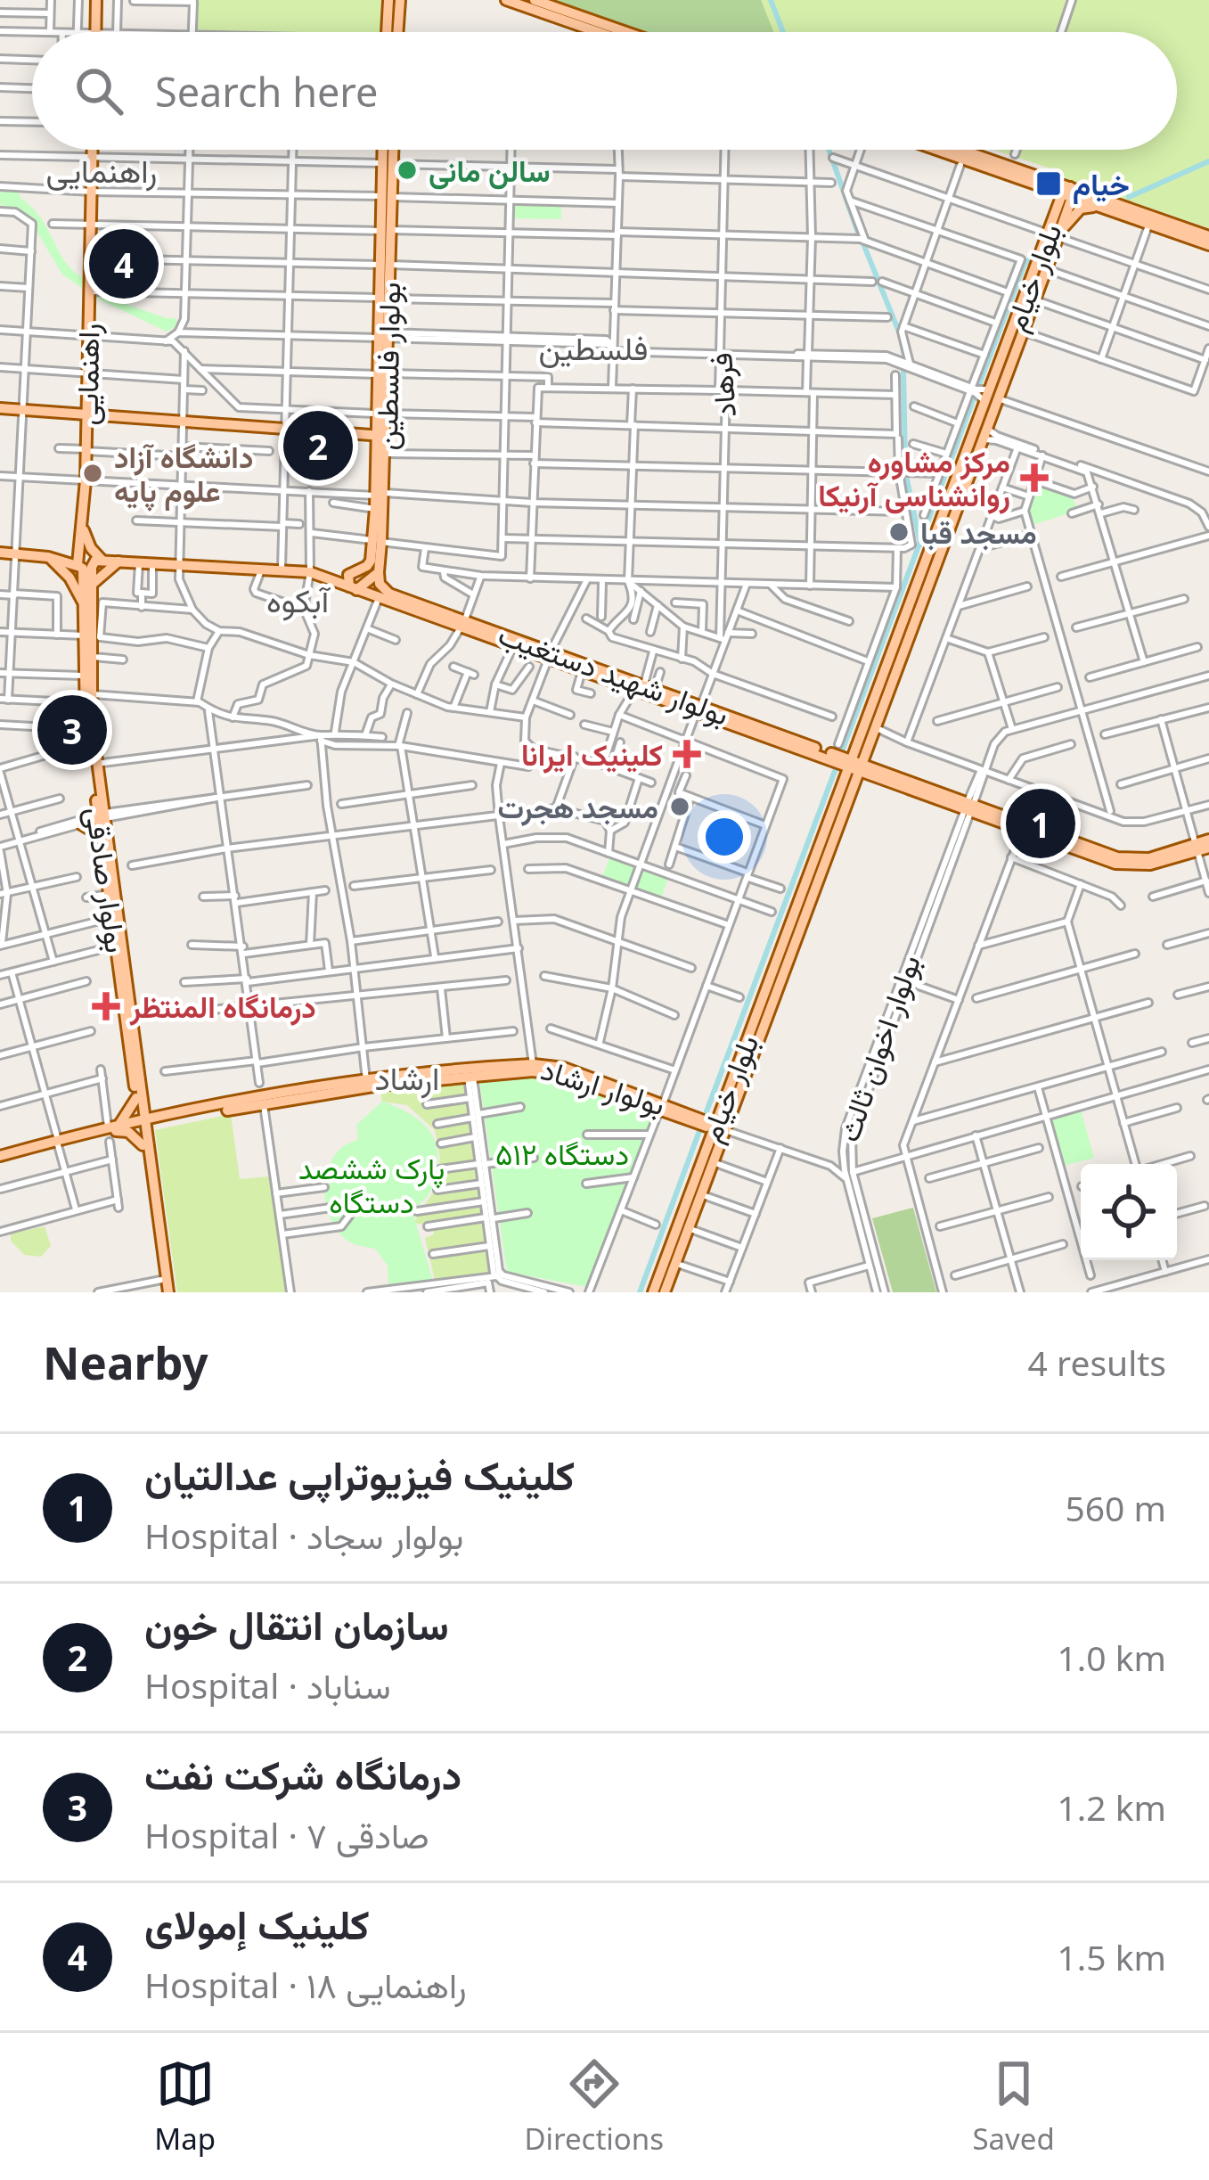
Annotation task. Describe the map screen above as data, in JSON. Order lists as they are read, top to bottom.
{
  "streets": {
    "main road": [
      "بلوار خیام",
      "بولوار فلسطین",
      "راهنمایی",
      "بولوار شهید دستغیب",
      "بولوار صادقی",
      "بولوار ارشاد"
    ],
    "street": ["فرهاد", "بولوار اخوان ثالث"]
  },
  "crossings": [
    ["بلوار خیام", "بولوار شهید دستغیب"],
    ["بلوار خیام", "بولوار ارشاد"],
    ["بولوار فلسطین", "بولوار شهید دستغیب"],
    ["راهنمایی", "بولوار شهید دستغیب"],
    ["راهنمایی", "بولوار صادقی"],
    ["فرهاد", "بولوار شهید دستغیب"],
    ["بولوار شهید دستغیب", "بولوار صادقی"]
  ],
  "districts": [
    "راهنمایی",
    "فلسطین",
    "آبکوه",
    "ارشاد"
  ],
  "parks": ["۵۱۲ دستگاه", "پارک‌ ششصد دستگاه"],
  "places": {
    "other": [
      "سالن مانی",
      "دانشگاه آزاد علوم پایه",
      "مسجد قبا",
      "مسجد هجرت"
    ],
    "transit": ["خیام"],
    "health": ["مرکز مشاوره روانشناسی آرنیکا", "کلینیک ایرانا", "درمانگاه المنتظر"]
  },
  "page": {
    "search": "Search here",
    "pins": [
      "4",
      "2",
      "3",
      "1"
    ],
    "heading": ["Nearby", "4 results"],
    "list": [
      {
        "mark": "1",
        "name": "کلینیک فیزیوتراپی عدالتیان",
        "note": "Hospital · بولوار سجاد",
        "value": "560 m"
      },
      {
        "mark": "2",
        "name": "سازمان انتقال خون",
        "note": "Hospital · سناباد",
        "value": "1.0 km"
      },
      {
        "mark": "3",
        "name": "درمانگاه شرکت نفت",
        "note": "Hospital · صادقی ۷",
        "value": "1.2 km"
      },
      {
        "mark": "4",
        "name": "کلینیک إمولای",
        "note": "Hospital · راهنمایی ۱۸",
        "value": "1.5 km"
      }
    ],
    "nav": ["Map", "Directions", "Saved"]
  }
}
